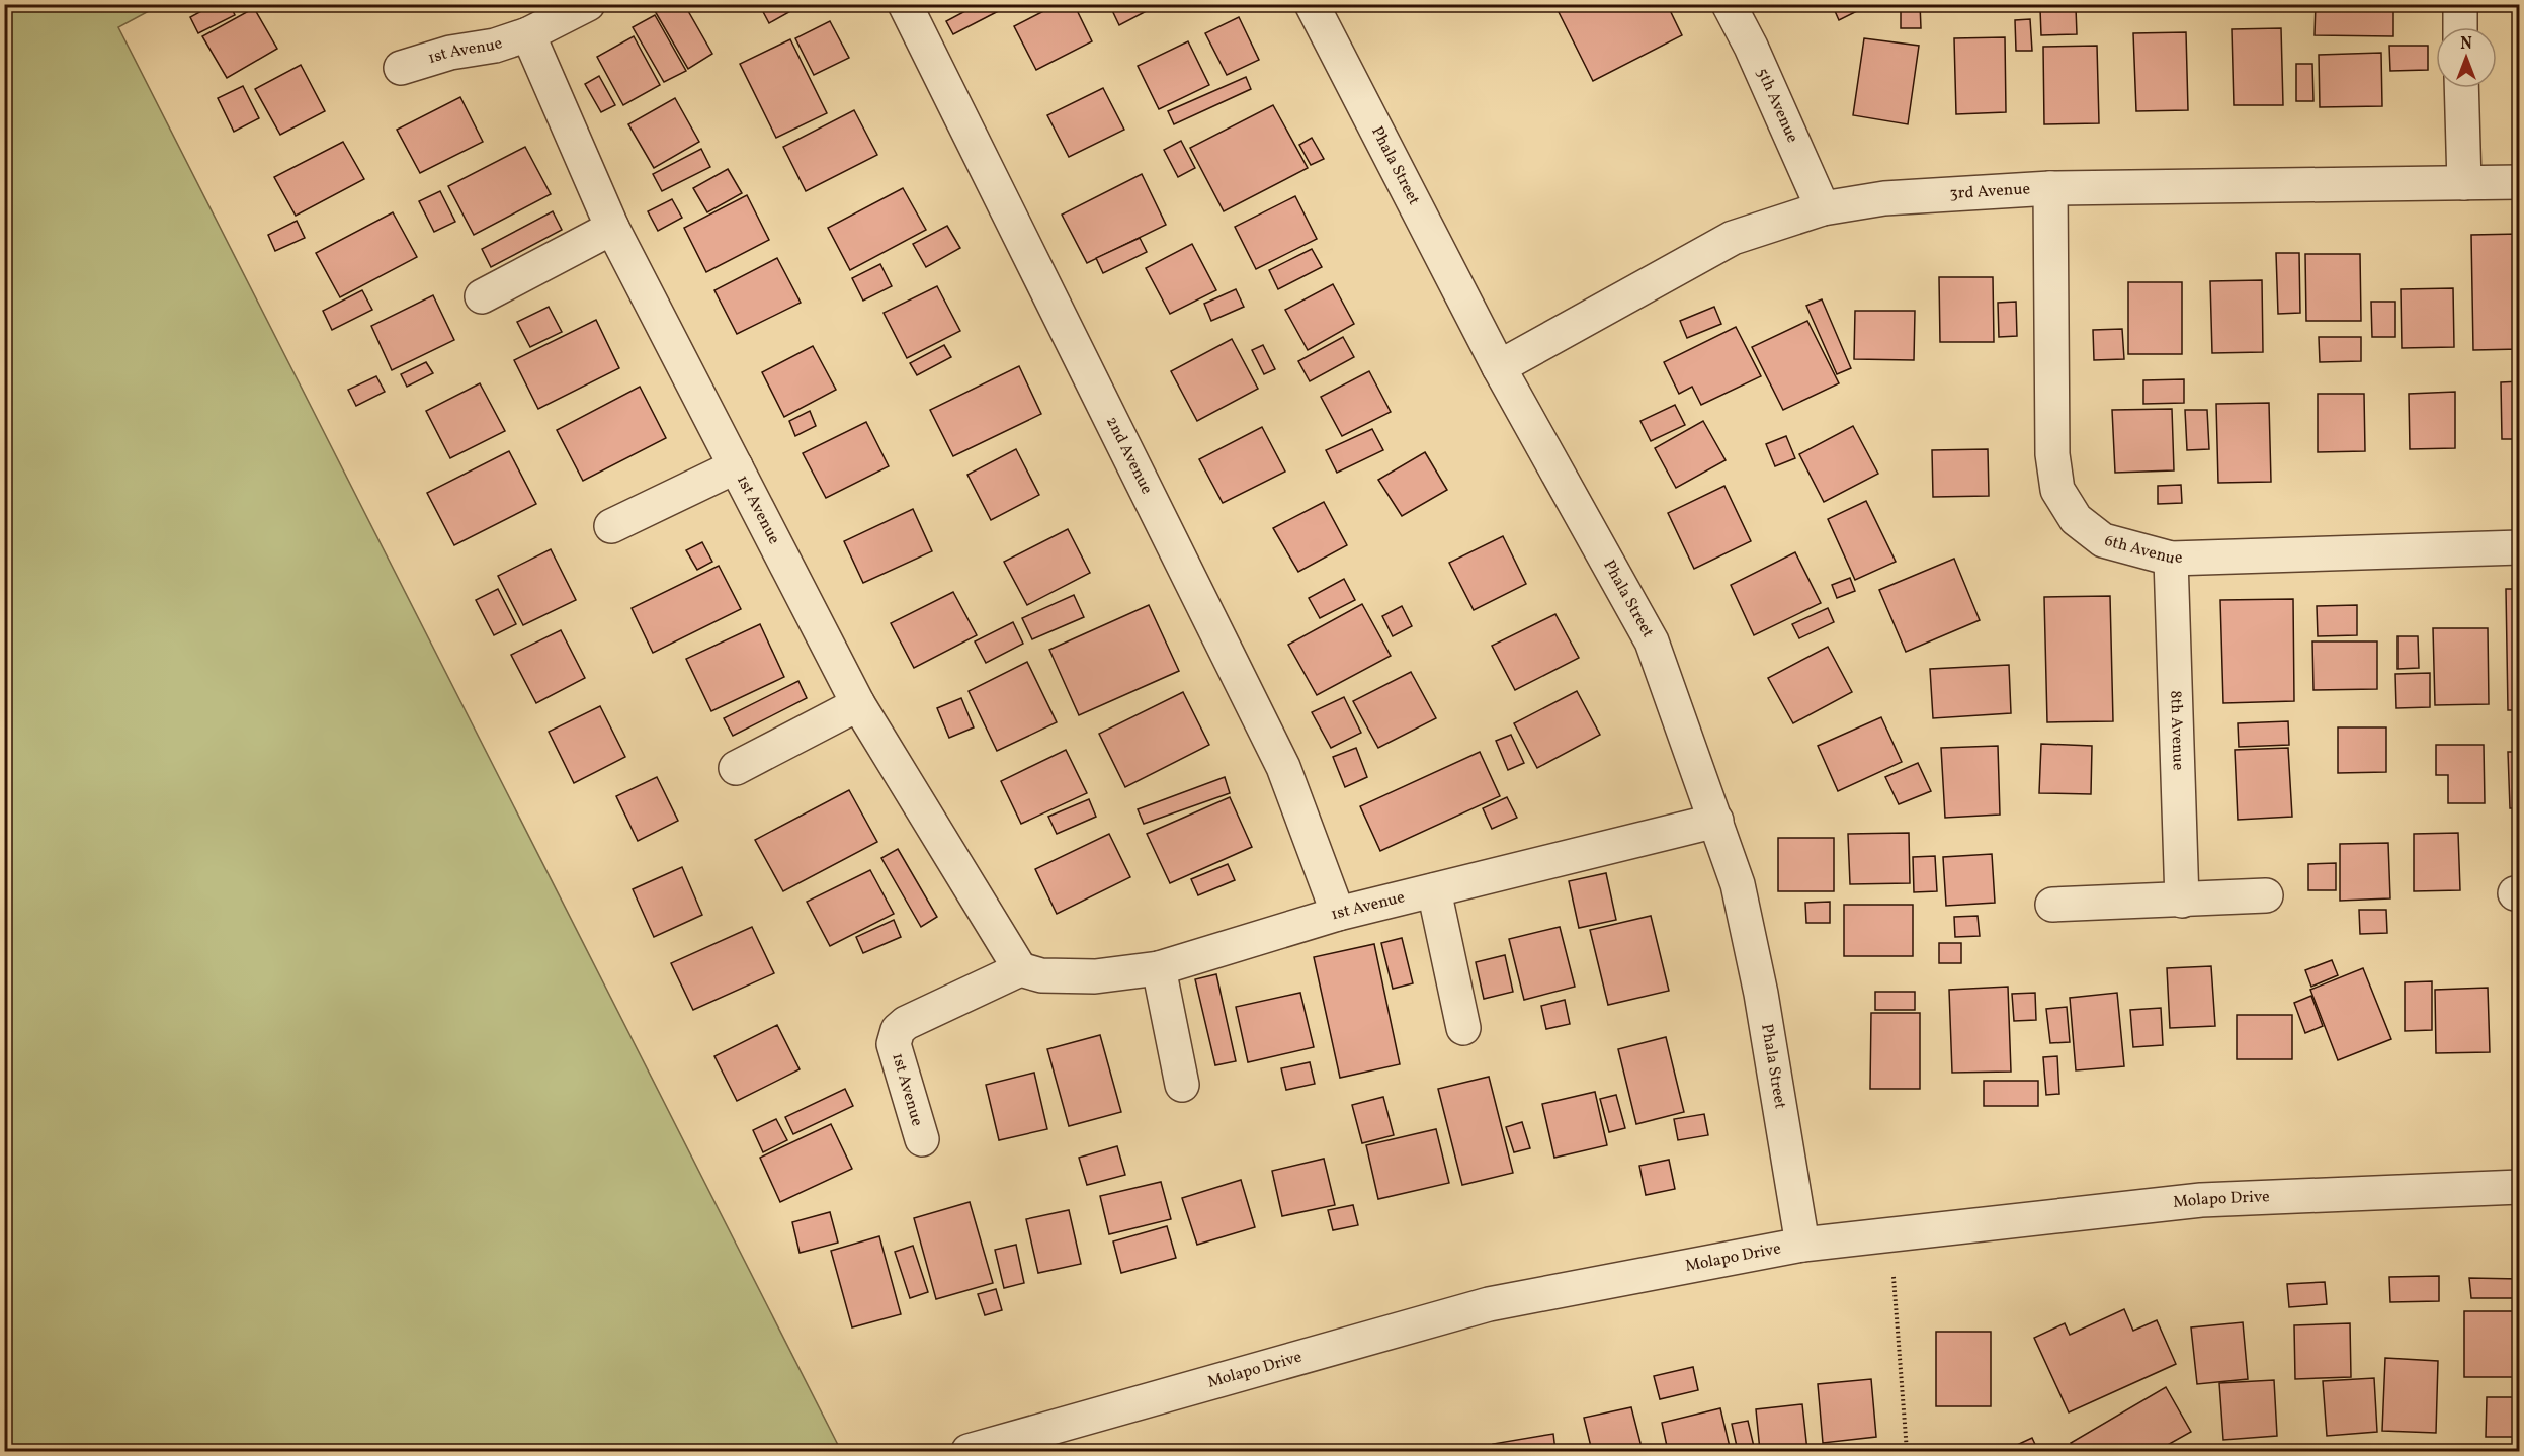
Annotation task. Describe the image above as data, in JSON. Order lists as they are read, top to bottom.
{
  "streets": {
    "street": [
      "1st Avenue",
      "5th Avenue",
      "Phala Street",
      "3rd Avenue",
      "2nd Avenue",
      "6th Avenue",
      "8th Avenue",
      "Molapo Drive"
    ]
  },
  "crossings": [
    ["1st Avenue", "Phala Street"],
    ["1st Avenue", "2nd Avenue"],
    ["5th Avenue", "3rd Avenue"],
    ["Phala Street", "3rd Avenue"],
    ["Phala Street", "Molapo Drive"],
    ["3rd Avenue", "6th Avenue"],
    ["6th Avenue", "8th Avenue"]
  ],
  "north": "top"
}
